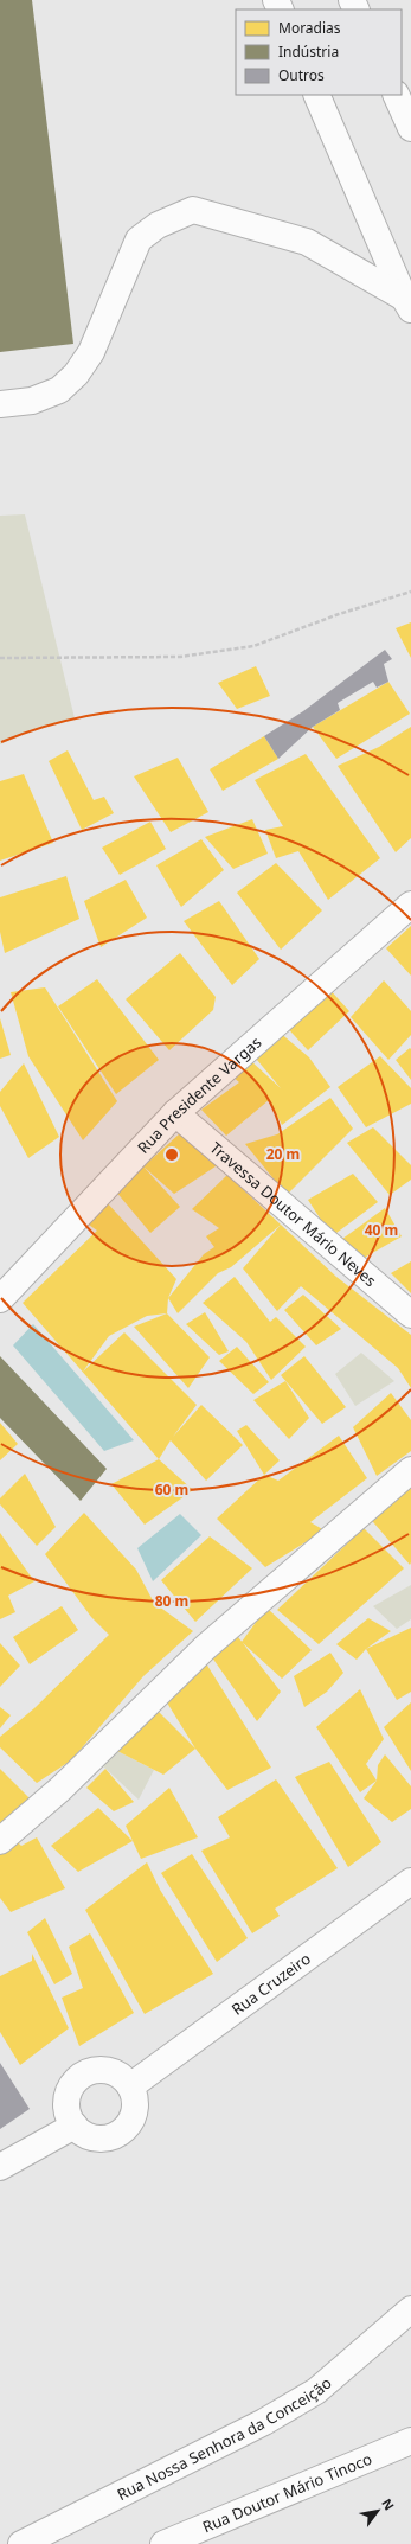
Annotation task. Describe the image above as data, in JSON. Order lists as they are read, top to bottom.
{
  "streets": {
    "street": [
      "Rua Presidente Vargas",
      "Travessa Doutor Mário Neves",
      "Rua Cruzeiro",
      "Rua Nossa Senhora da Conceição",
      "Rua Doutor Mário Tinoco"
    ]
  },
  "crossings": [
    ["Rua Presidente Vargas", "Travessa Doutor Mário Neves"]
  ],
  "legend": ["Moradias", "Indústria", "Outros"],
  "north": "top right",
  "rings": [
    "20 m",
    "40 m",
    "60 m",
    "80 m"
  ]
}
